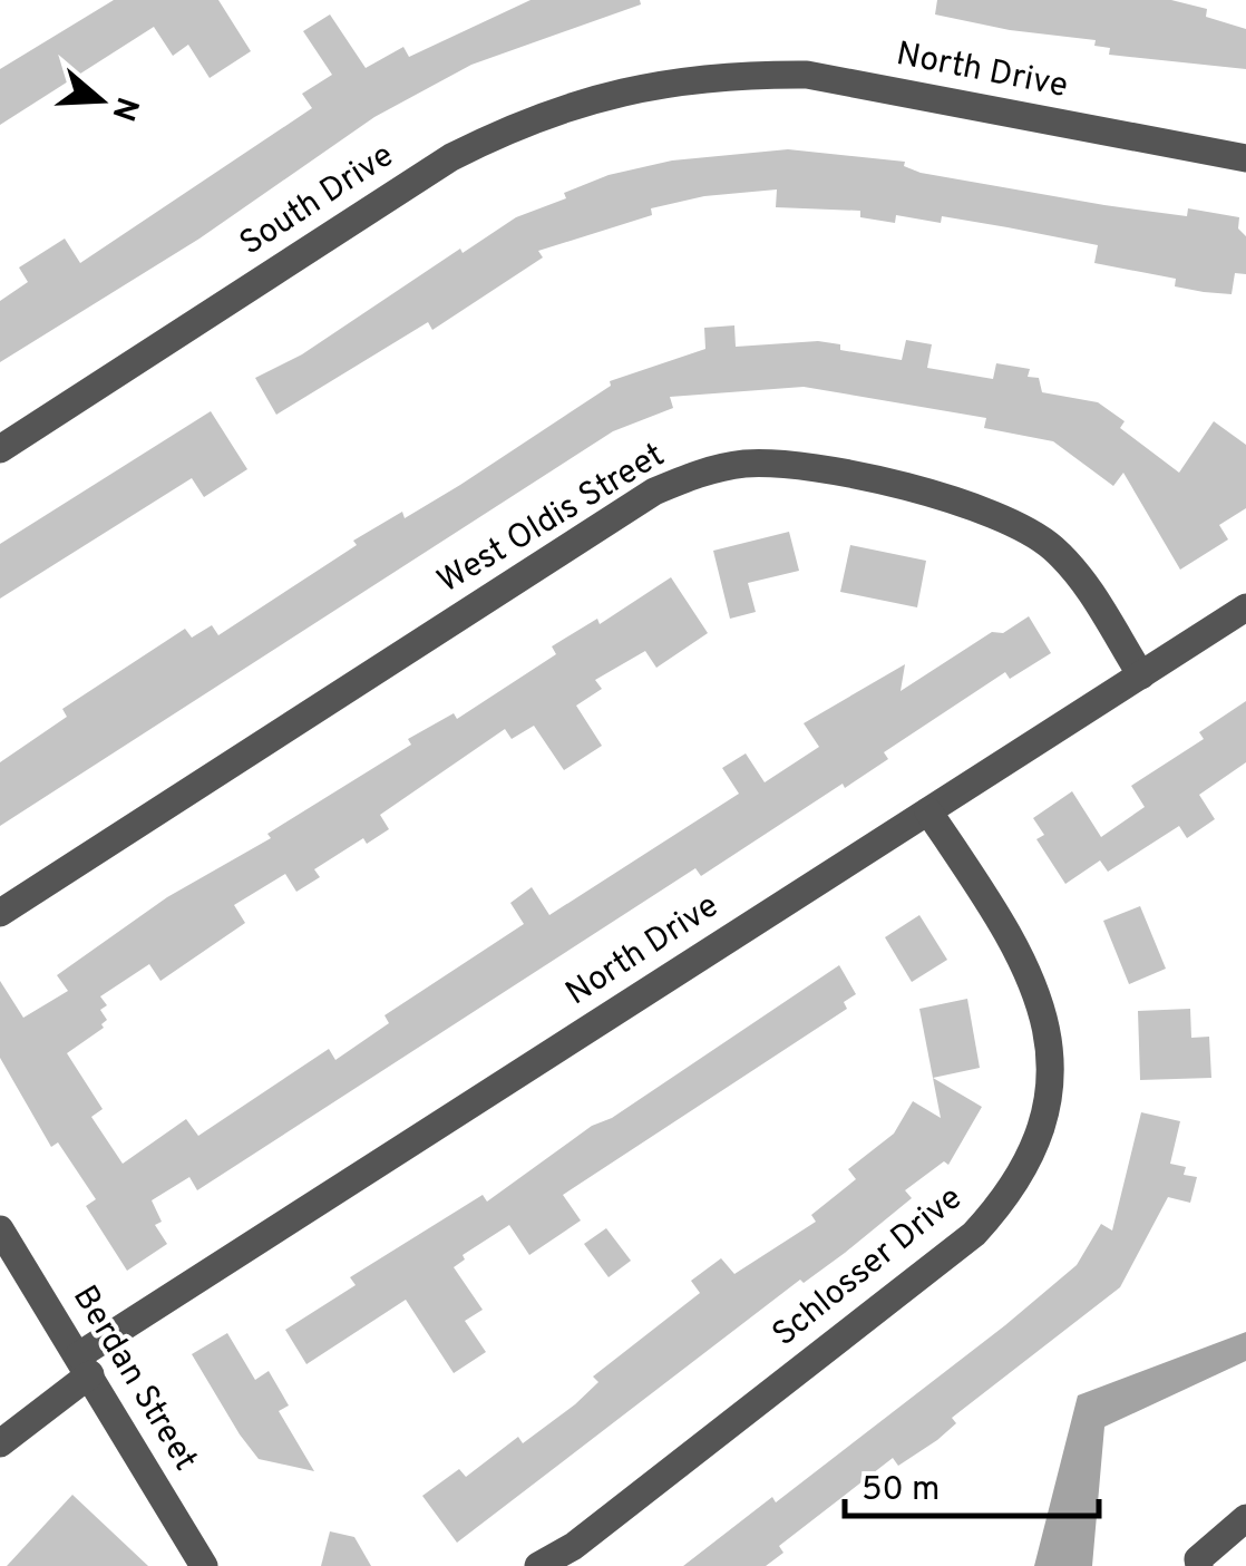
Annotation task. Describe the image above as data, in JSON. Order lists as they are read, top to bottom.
{
  "streets": {
    "street": [
      "North Drive",
      "South Drive",
      "West Oldis Street",
      "Schlosser Drive",
      "Berdan Street"
    ]
  },
  "crossings": [
    ["North Drive", "South Drive"],
    ["North Drive", "West Oldis Street"],
    ["North Drive", "Schlosser Drive"],
    ["North Drive", "Berdan Street"]
  ],
  "scale_bar": "50 m",
  "north": "right"
}
